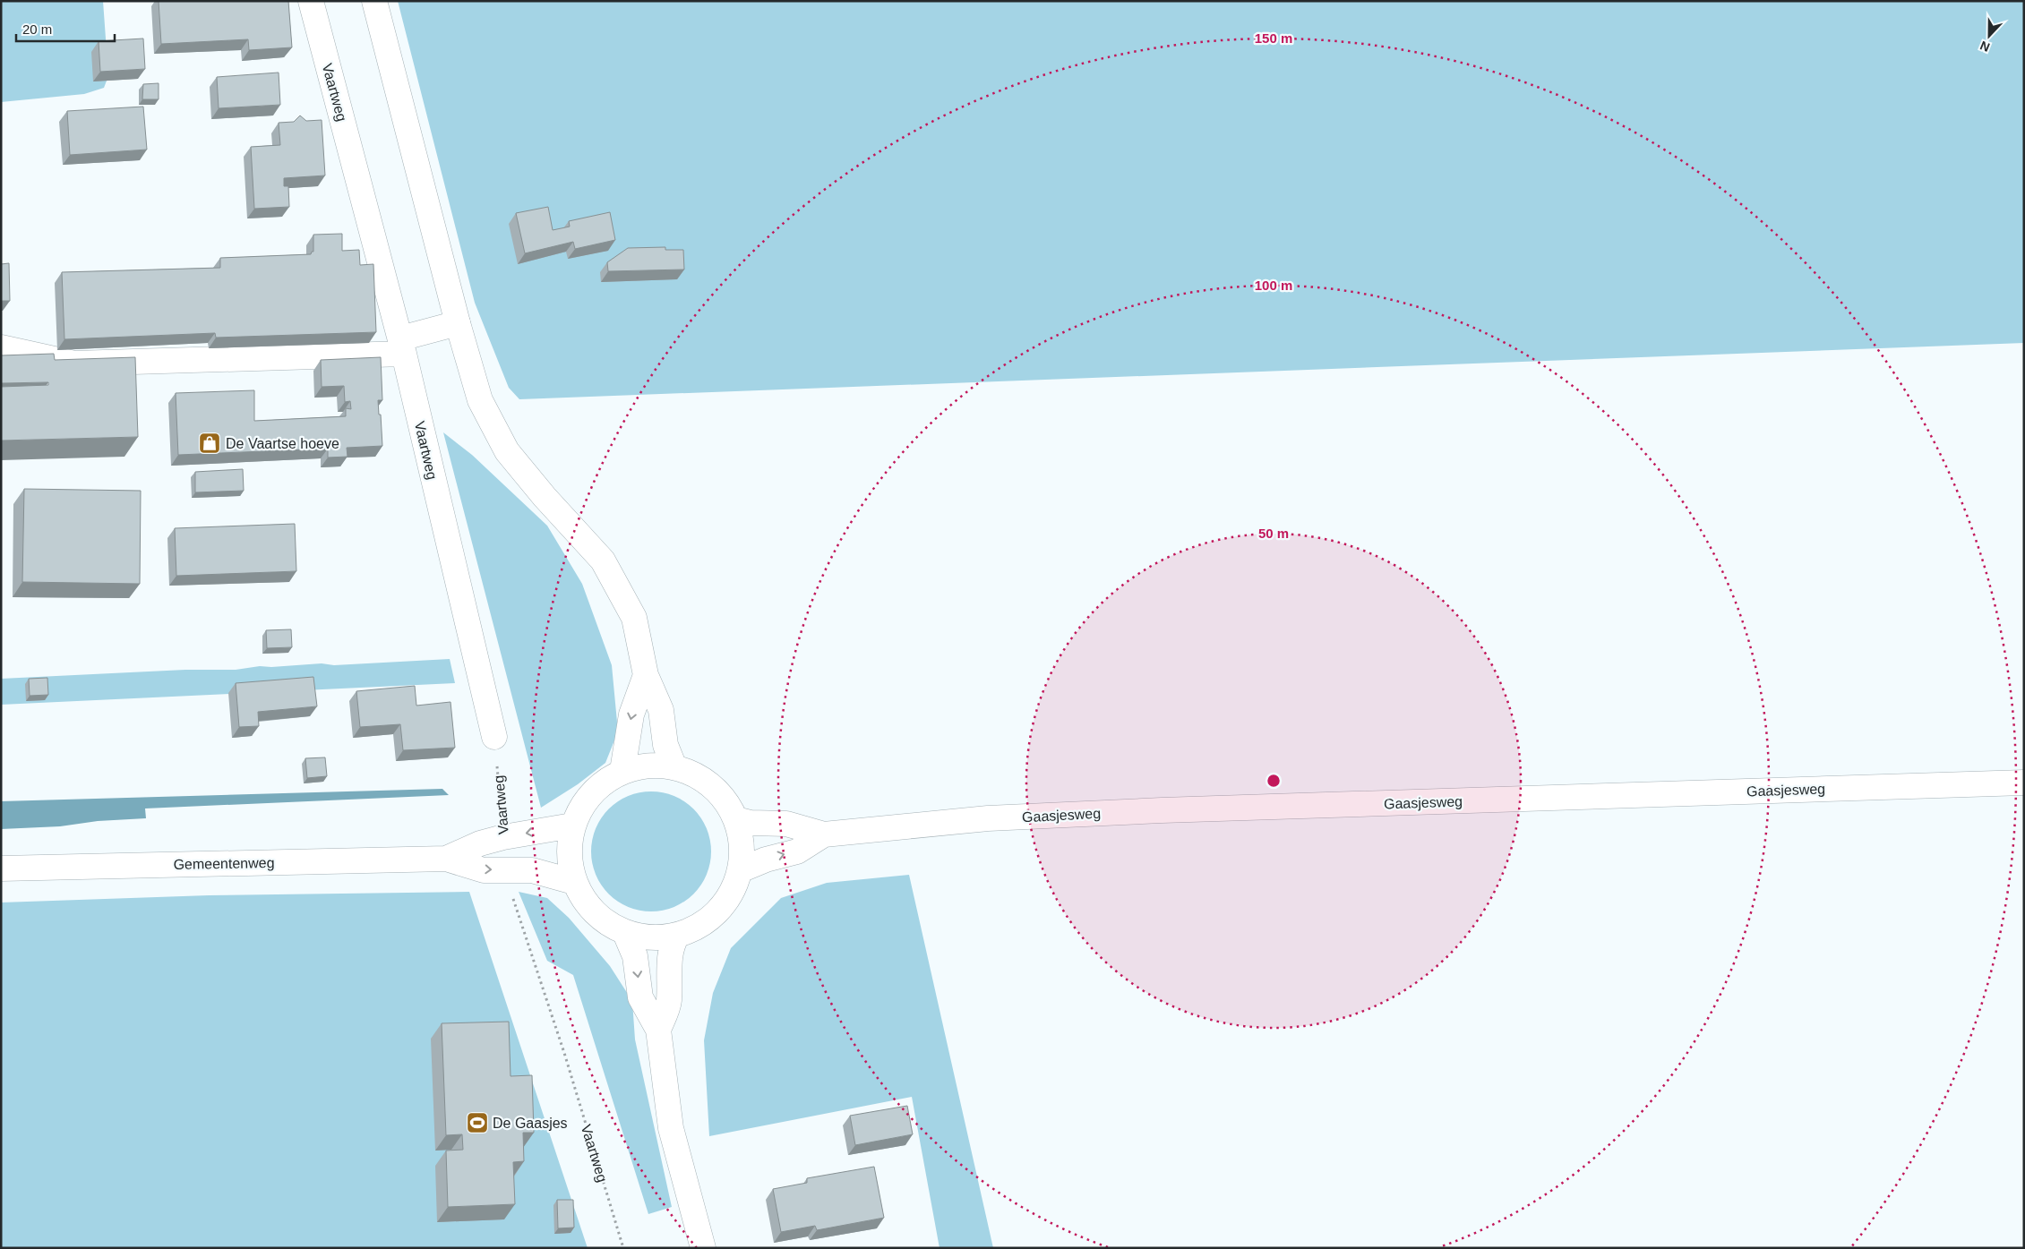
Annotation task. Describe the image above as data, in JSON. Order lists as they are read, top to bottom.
{
  "streets": {
    "main road": ["Vaartweg", "Gaasjesweg", "Gemeentenweg"]
  },
  "crossings": [
    ["Vaartweg", "Gemeentenweg"]
  ],
  "places": {
    "shop": ["De Vaartse hoeve"],
    "sports": ["De Gaasjes"]
  },
  "scale_bar": "20 m",
  "north": "bottom",
  "rings": ["150 m", "100 m", "50 m"]
}
